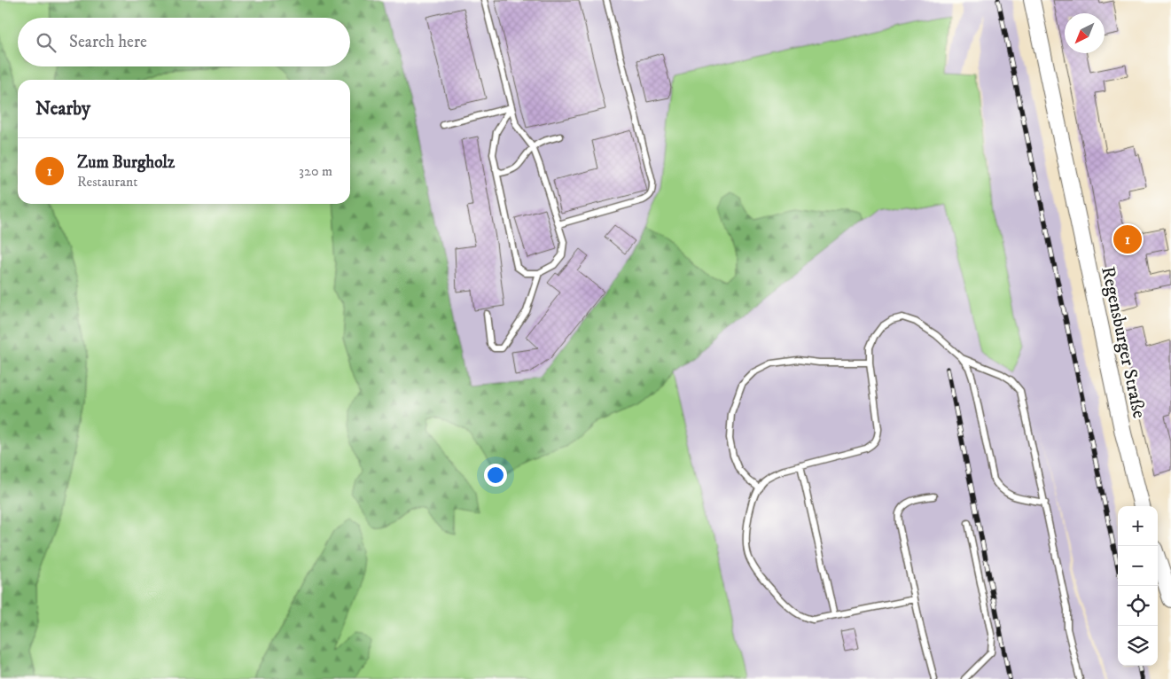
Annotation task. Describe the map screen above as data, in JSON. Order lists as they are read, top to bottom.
{
  "streets": {
    "main road": ["Regensburger Straße"]
  },
  "north": "bottom left",
  "page": {
    "search": "Search here",
    "heading": "Nearby",
    "list": [
      {
        "mark": "1",
        "name": "Zum Burgholz",
        "note": "Restaurant",
        "value": "320 m"
      }
    ],
    "pins": "1",
    "map_buttons": ["+", "−"]
  }
}
